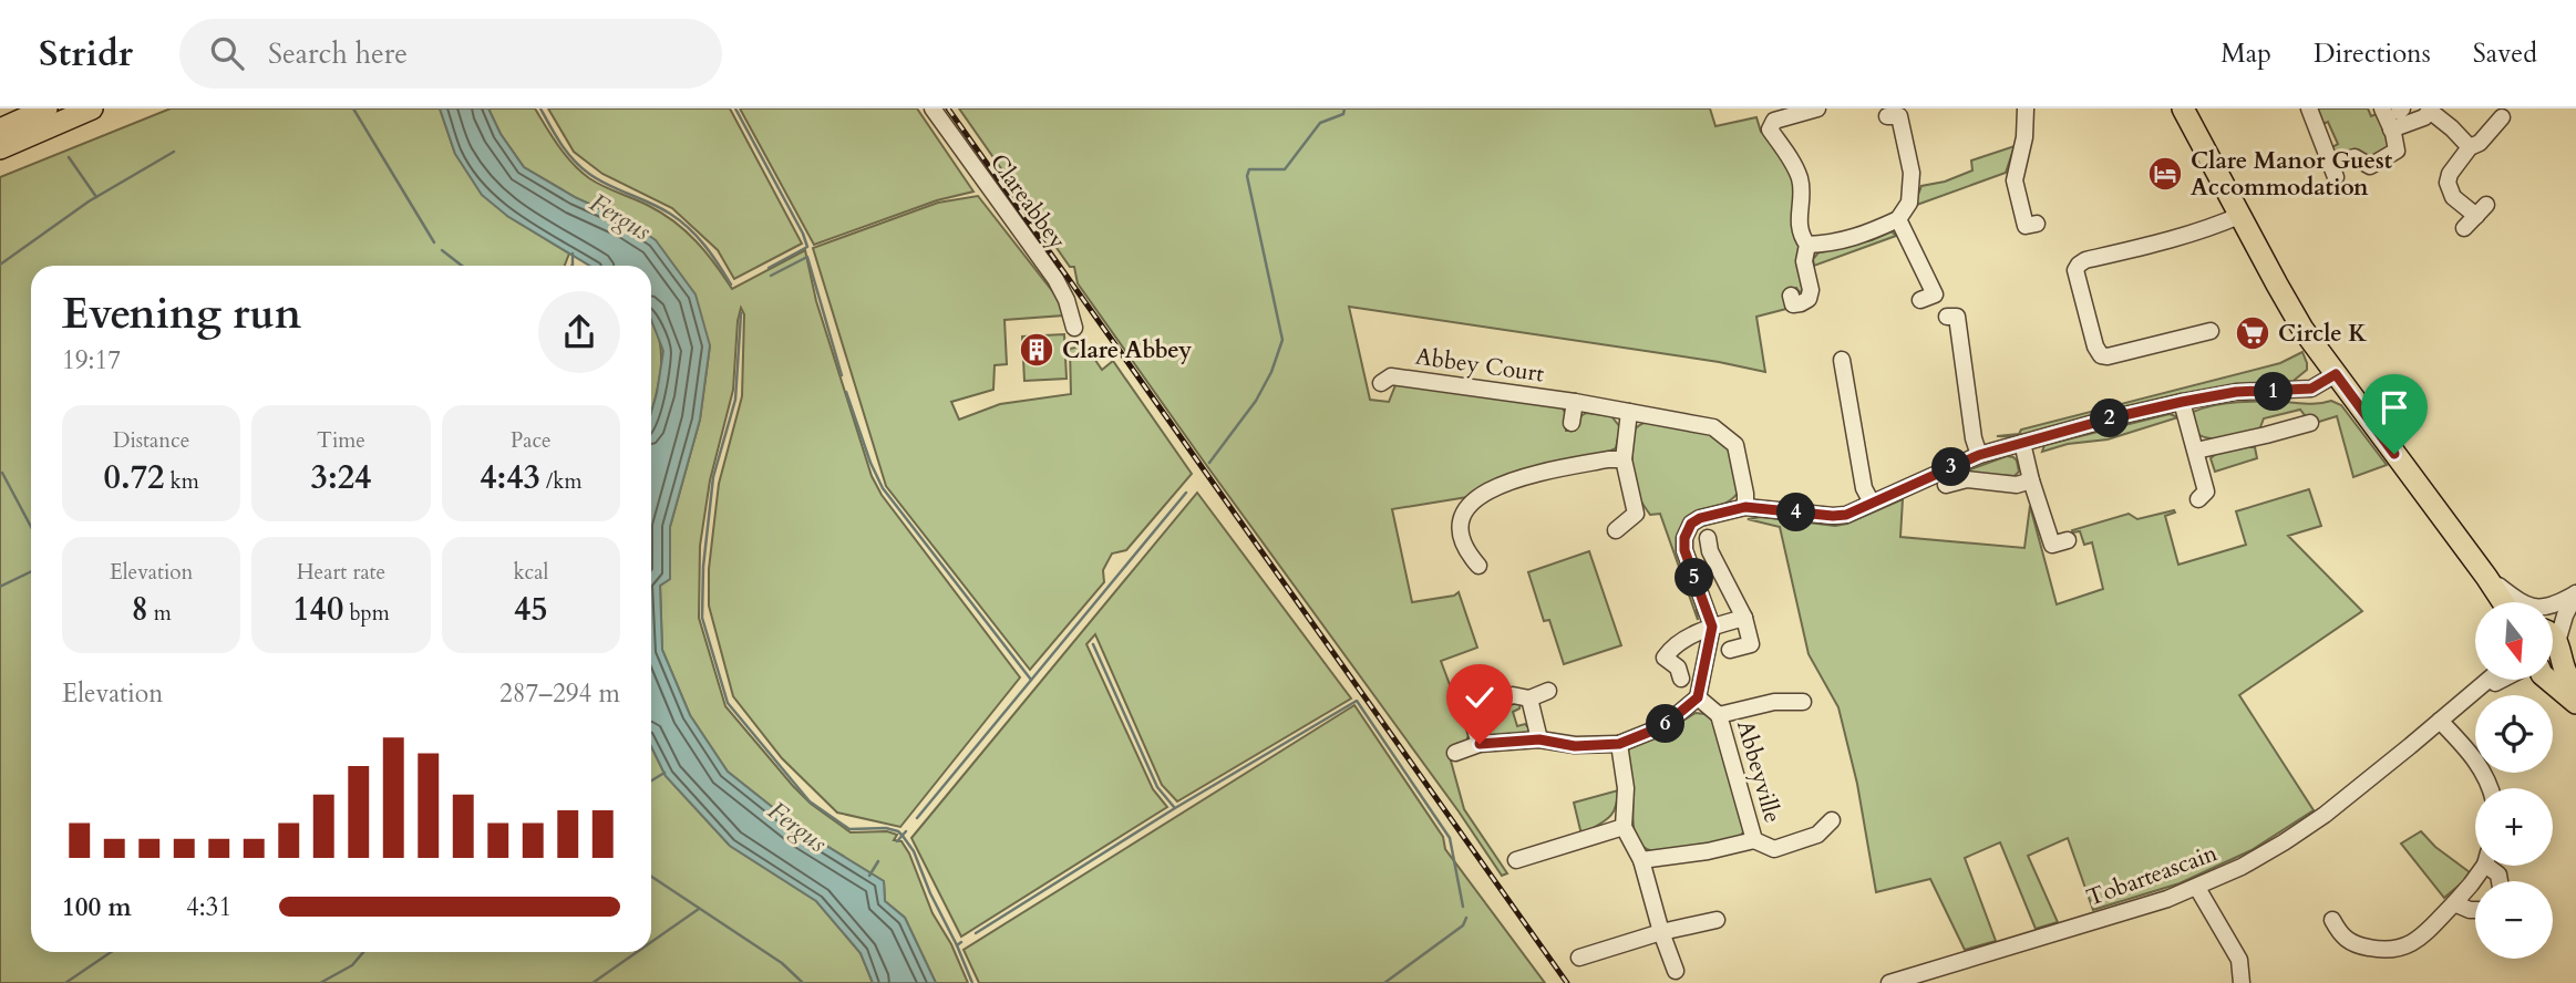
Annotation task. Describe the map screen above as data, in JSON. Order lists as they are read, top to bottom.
{
  "streets": {
    "street": [
      "Clareabbey",
      "Abbey Court",
      "Abbeyville",
      "Tobarteascain"
    ]
  },
  "water": ["Fergus"],
  "places": {
    "hotel": ["Clare Manor Guest Accommodation"],
    "supermarket": ["Circle K"],
    "building": ["Clare Abbey"]
  },
  "north": "bottom",
  "page": {
    "header": "Stridr",
    "search": "Search here",
    "nav": ["Map", "Directions", "Saved"],
    "heading": ["Evening run", "19:17"],
    "pins": [
      "1",
      "2",
      "3",
      "4",
      "5",
      "6"
    ],
    "stats": [
      ["Distance", "0.72 km"],
      ["Time", "3:24"],
      ["Pace", "4:43 /km"],
      ["Elevation", "8 m"],
      ["Heart rate", "140 bpm"],
      ["kcal", "45"]
    ],
    "map_buttons": ["+", "−"],
    "chart": ["Elevation", "287–294 m"],
    "list": [
      {
        "name": "100 m",
        "note": "4:31"
      }
    ]
  }
}
